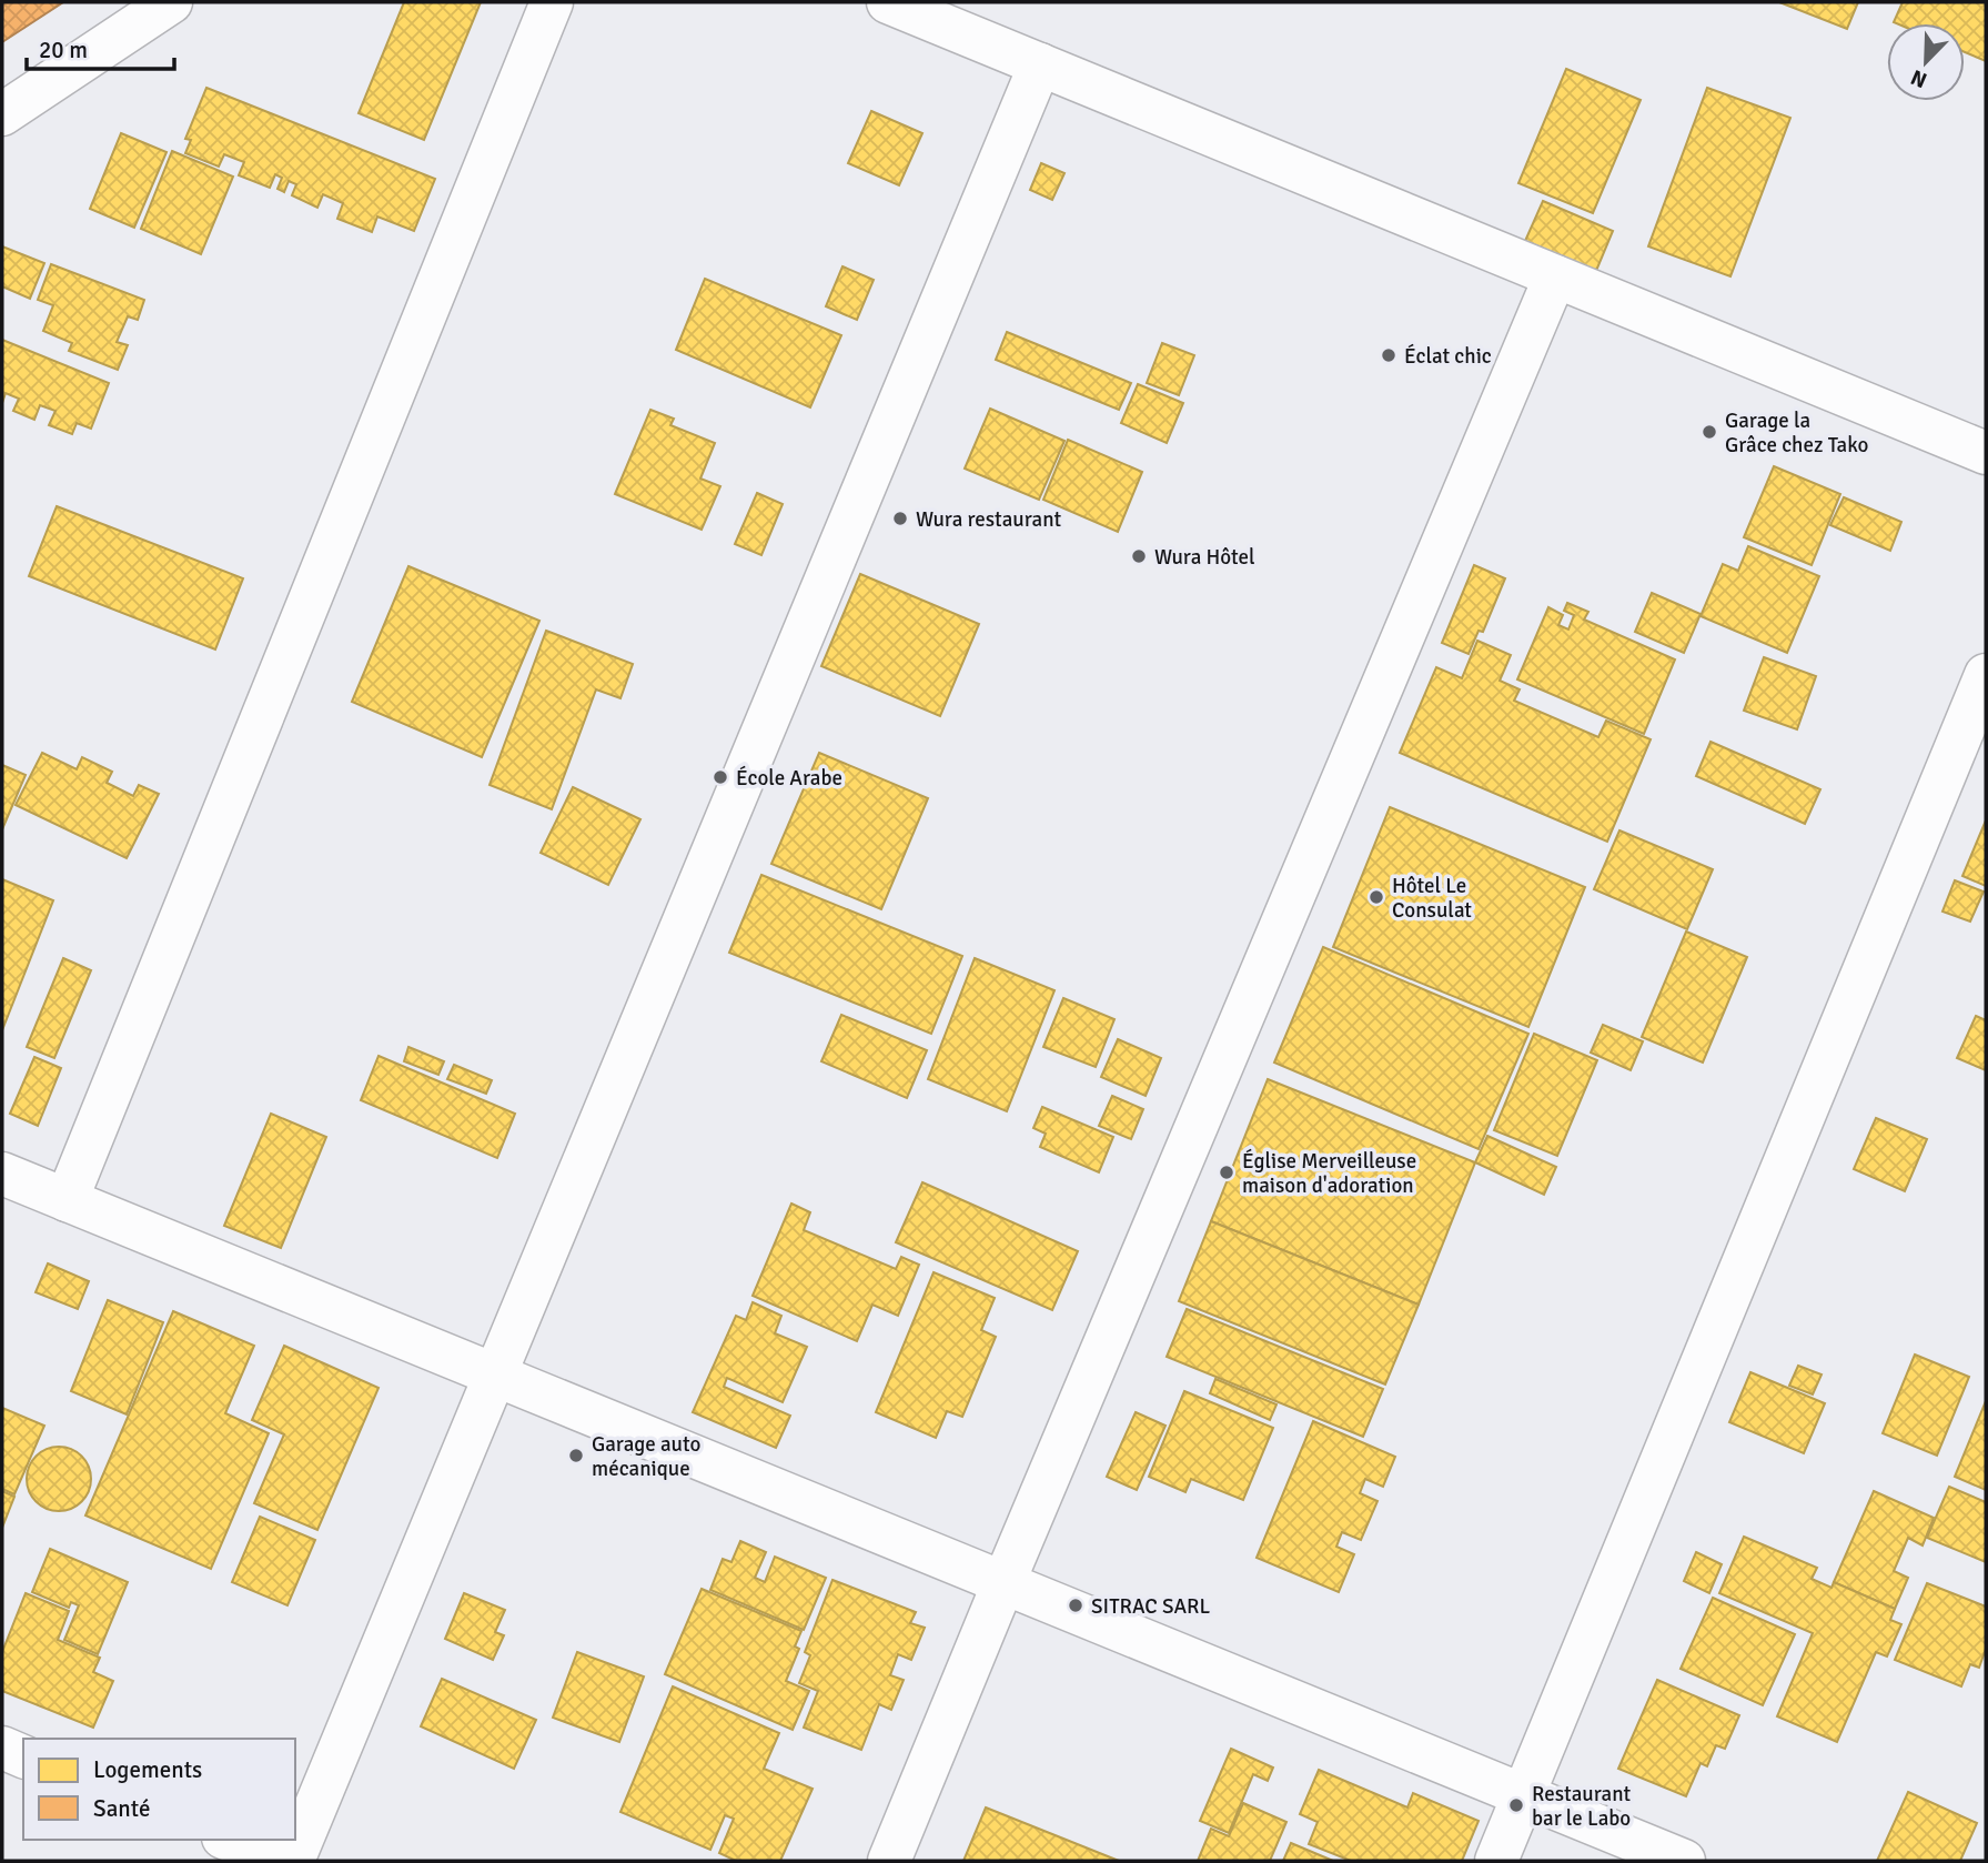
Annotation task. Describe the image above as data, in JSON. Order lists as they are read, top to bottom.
{
  "places": [
    "Éclat chic",
    "Garage la Grâce chez Tako",
    "Wura restaurant",
    "Wura Hôtel",
    "École Arabe",
    "Hôtel Le Consulat",
    "Église Merveilleuse maison d'adoration",
    "Garage auto mécanique",
    "SITRAC SARL",
    "Restaurant bar le Labo"
  ],
  "legend": ["Logements", "Santé"],
  "scale_bar": "20 m",
  "north": "bottom left"
}
